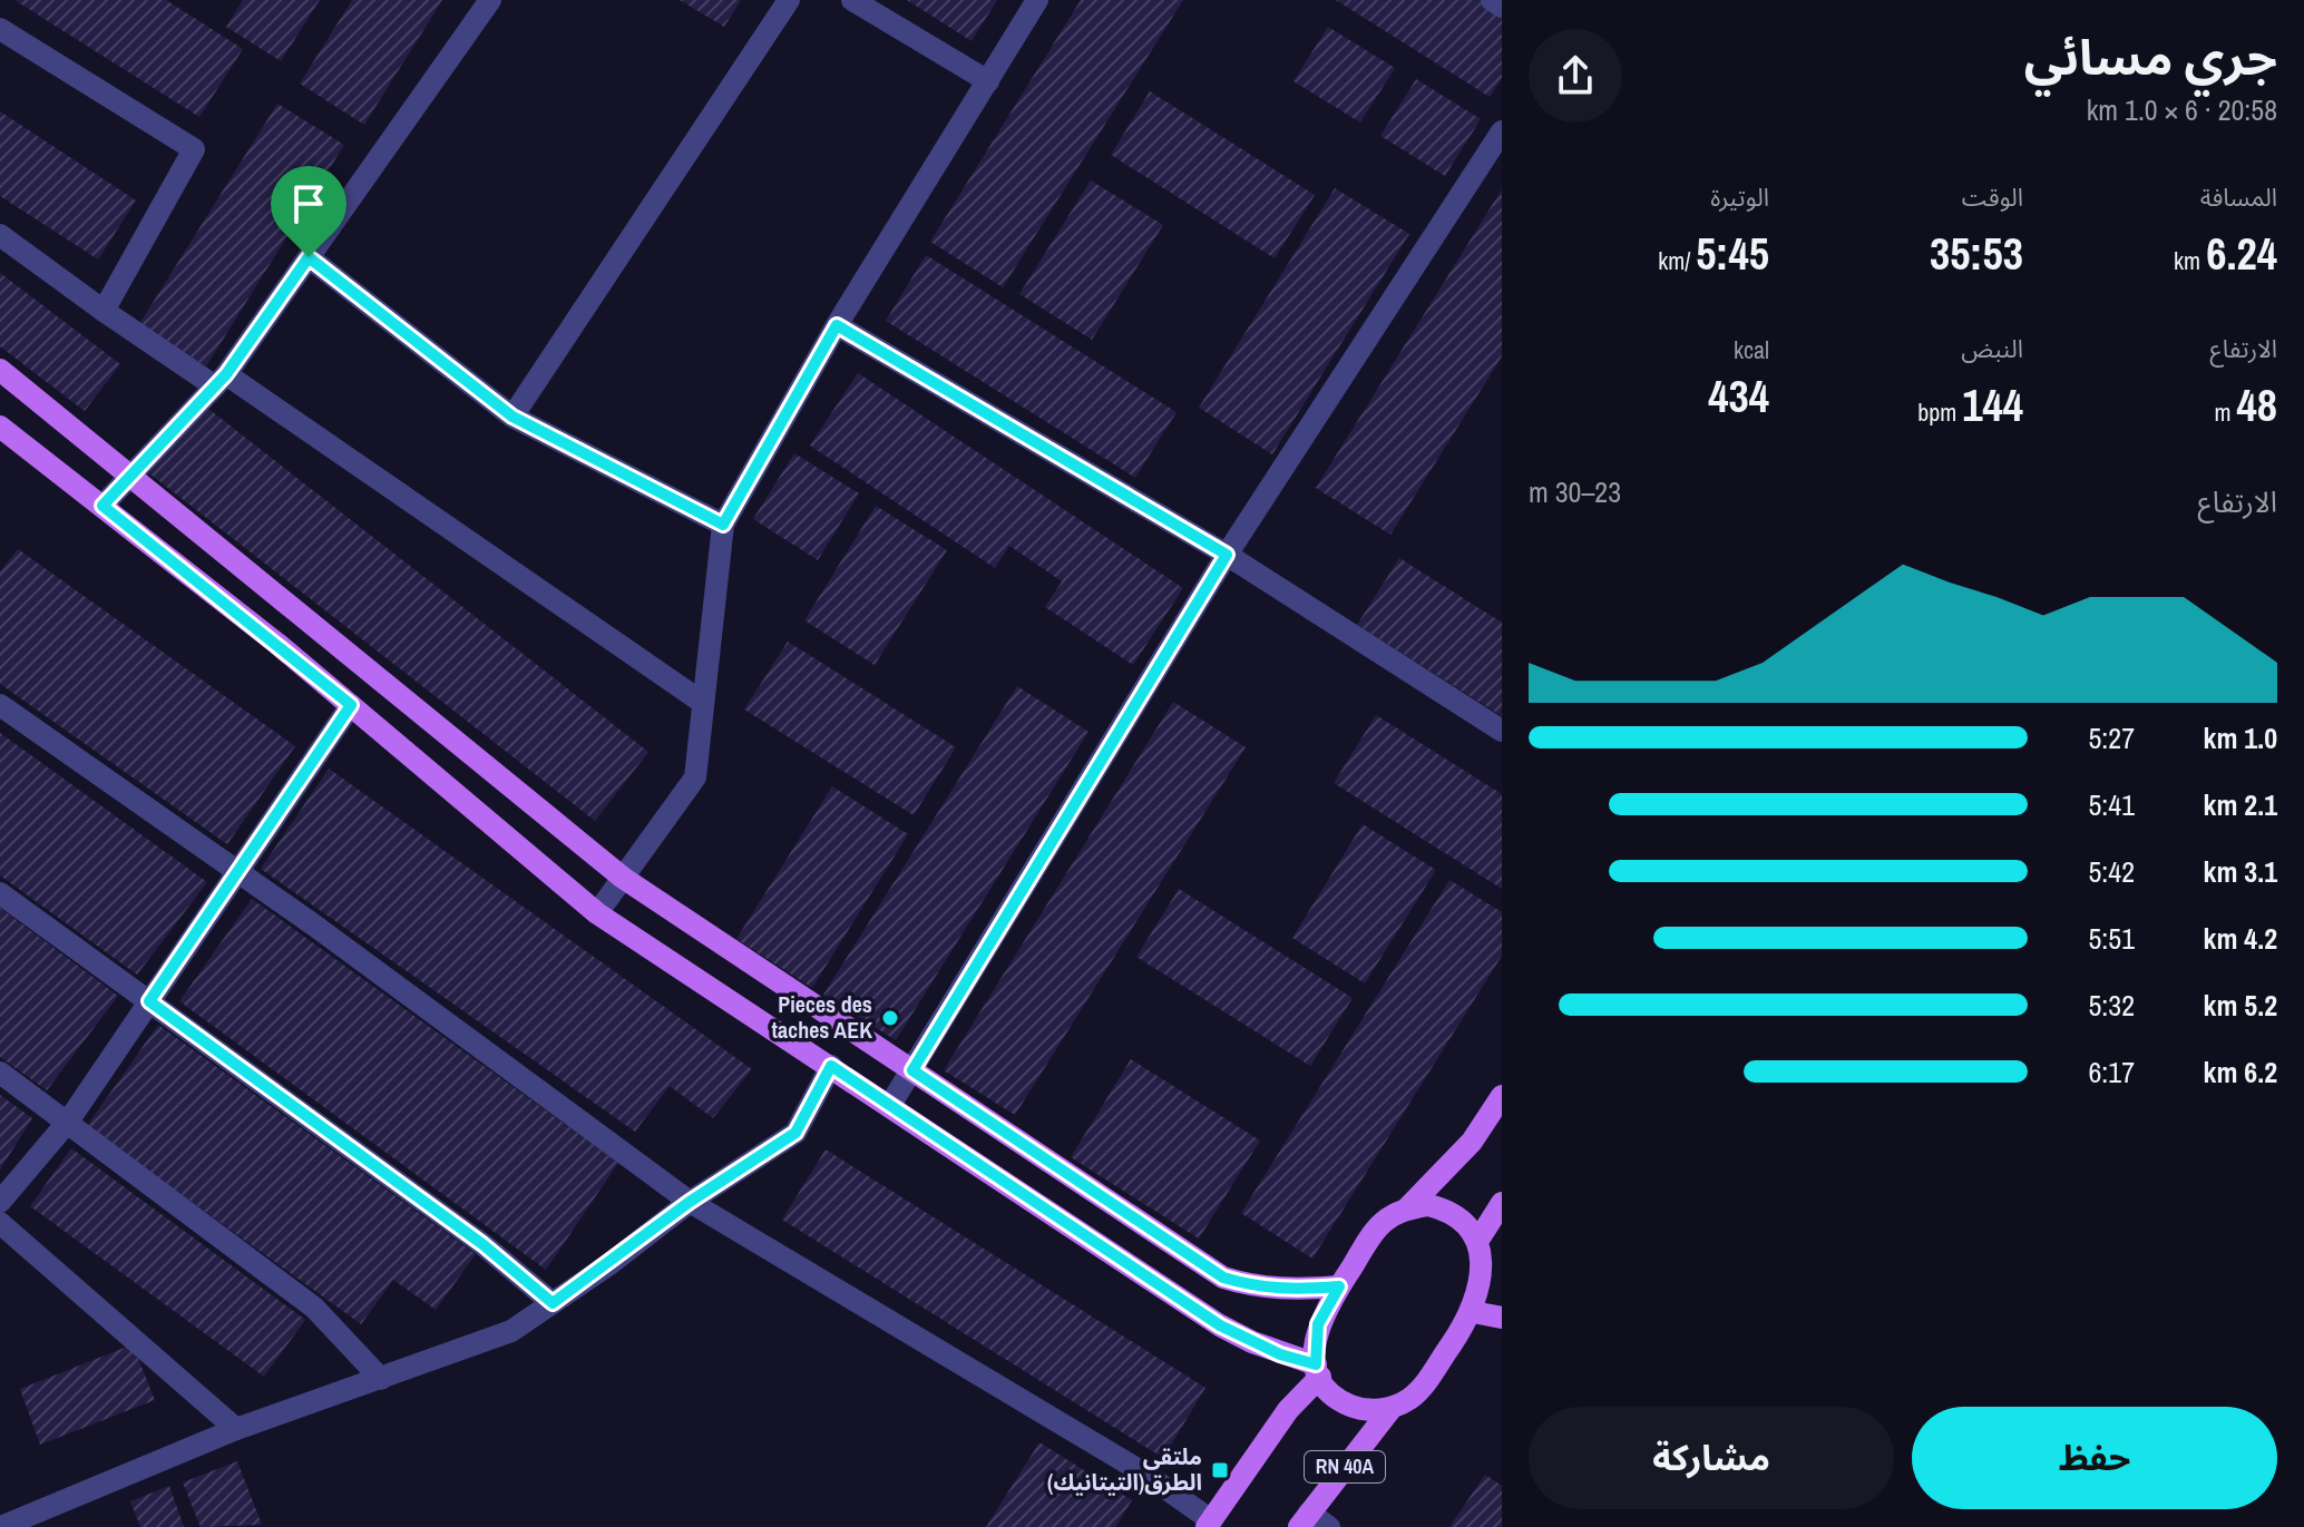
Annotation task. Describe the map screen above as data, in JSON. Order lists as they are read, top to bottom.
{
  "streets": {
    "main road": ["RN 40A"]
  },
  "places": {
    "other": ["Pieces des taches AEK"],
    "transit": ["ملتقى الطرق(التيتانيك)"]
  },
  "page": {
    "heading": ["جري مسائي", "20:58 · 6 × 1.0 km"],
    "stats": [
      ["المسافة", "6.24 km"],
      ["الوقت", "35:53"],
      ["الوتيرة", "5:45 /km"],
      ["الارتفاع", "48 m"],
      ["النبض", "144 bpm"],
      ["kcal", "434"]
    ],
    "chart": ["الارتفاع", "23–30 m"],
    "list": [
      {
        "name": "1.0 km",
        "note": "5:27"
      },
      {
        "name": "2.1 km",
        "note": "5:41"
      },
      {
        "name": "3.1 km",
        "note": "5:42"
      },
      {
        "name": "4.2 km",
        "note": "5:51"
      },
      {
        "name": "5.2 km",
        "note": "5:32"
      },
      {
        "name": "6.2 km",
        "note": "6:17"
      }
    ],
    "buttons": ["حفظ", "مشاركة"]
  }
}
